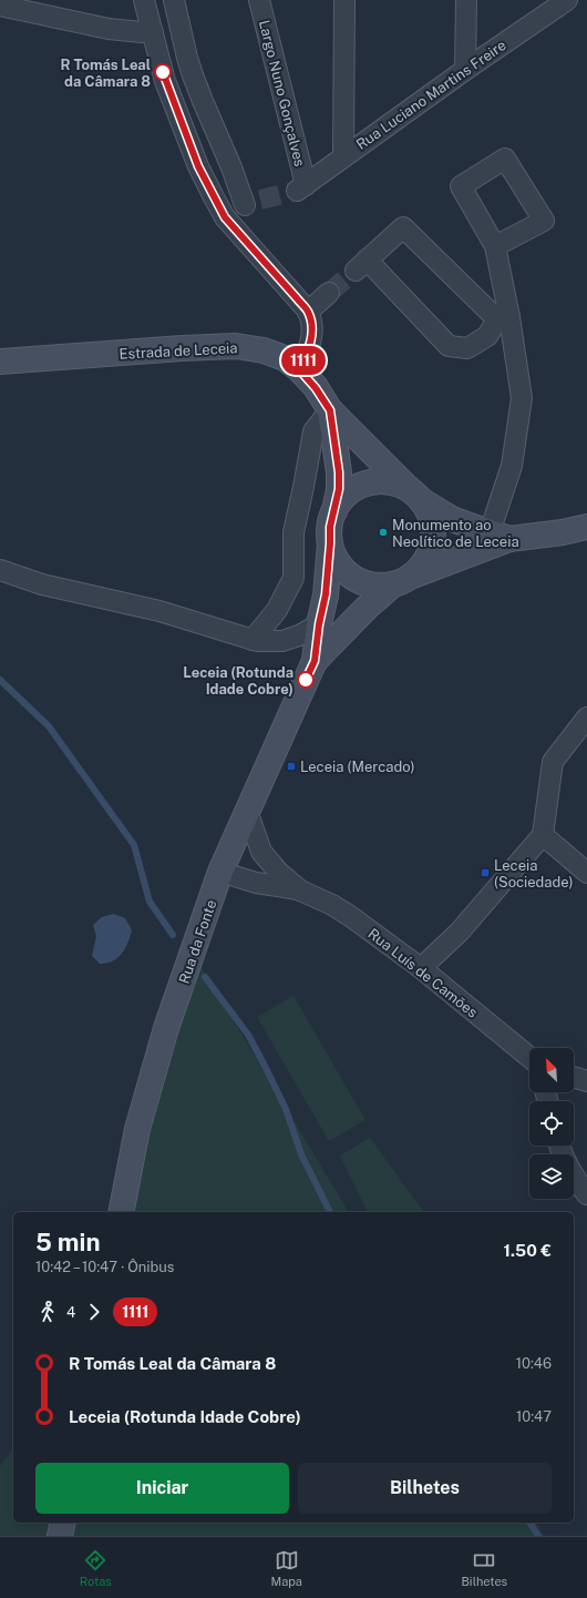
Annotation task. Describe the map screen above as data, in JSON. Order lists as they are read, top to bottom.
{
  "streets": {
    "main road": ["Estrada de Leceia", "Rua da Fonte"],
    "street": ["Largo Nuno Gonçalves", "Rua Luciano Martins Freire", "Rua Luís de Camões"]
  },
  "crossings": [
    ["Largo Nuno Gonçalves", "Rua Luciano Martins Freire"],
    ["Estrada de Leceia", "Rua da Fonte"],
    ["Rua da Fonte", "Rua Luís de Camões"]
  ],
  "places": {
    "other": ["R Tomás Leal da Câmara 8", "Monumento ao Neolítico de Leceia", "Leceia (Rotunda Idade Cobre)"],
    "transit": ["Leceia (Mercado)", "Leceia (Sociedade)"]
  },
  "lines": ["bus line 1111"],
  "north": "top left",
  "page": {
    "on_map": "1111",
    "heading": ["5 min", "10:42 – 10:47 · Ônibus", "1.50 €"],
    "legs": ["4", "1111"],
    "list": [
      {
        "name": "R Tomás Leal da Câmara 8",
        "value": "10:46"
      },
      {
        "name": "Leceia (Rotunda Idade Cobre)",
        "value": "10:47"
      }
    ],
    "buttons": ["Iniciar", "Bilhetes"],
    "tabs": ["Rotas", "Mapa", "Bilhetes"]
  }
}
